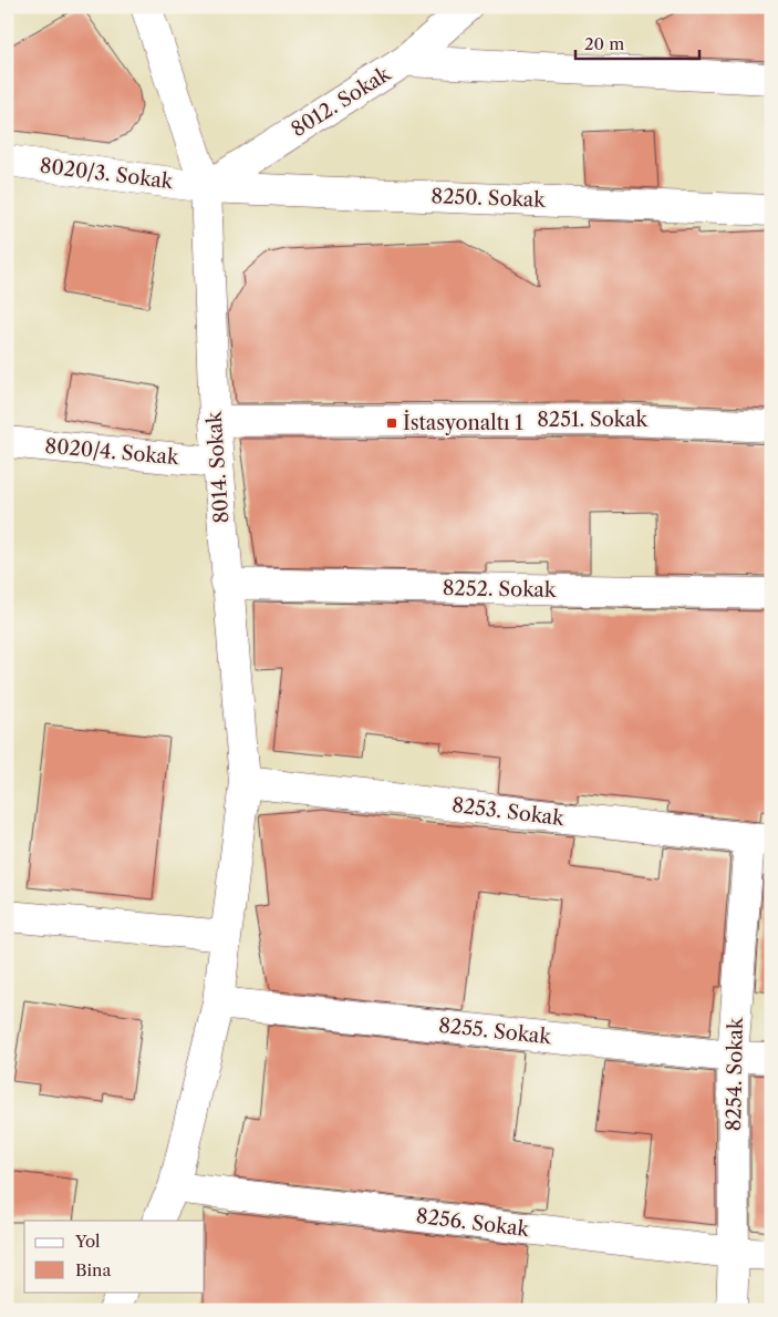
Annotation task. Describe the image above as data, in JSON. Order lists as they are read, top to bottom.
{
  "streets": {
    "street": [
      "8012. Sokak",
      "8020/3. Sokak",
      "8250. Sokak",
      "8251. Sokak",
      "8020/4. Sokak",
      "8014. Sokak",
      "8252. Sokak",
      "8253. Sokak",
      "8255. Sokak",
      "8254. Sokak",
      "8256. Sokak"
    ]
  },
  "crossings": [
    ["8012. Sokak", "8020/3. Sokak"],
    ["8012. Sokak", "8250. Sokak"],
    ["8012. Sokak", "8014. Sokak"],
    ["8020/3. Sokak", "8250. Sokak"],
    ["8020/3. Sokak", "8014. Sokak"],
    ["8250. Sokak", "8014. Sokak"],
    ["8251. Sokak", "8014. Sokak"],
    ["8020/4. Sokak", "8014. Sokak"],
    ["8014. Sokak", "8252. Sokak"],
    ["8014. Sokak", "8253. Sokak"],
    ["8014. Sokak", "8255. Sokak"],
    ["8014. Sokak", "8256. Sokak"],
    ["8253. Sokak", "8254. Sokak"],
    ["8255. Sokak", "8254. Sokak"],
    ["8254. Sokak", "8256. Sokak"]
  ],
  "places": {
    "transit": ["İstasyonaltı 1"]
  },
  "legend": ["Yol", "Bina"],
  "scale_bar": "20 m"
}
